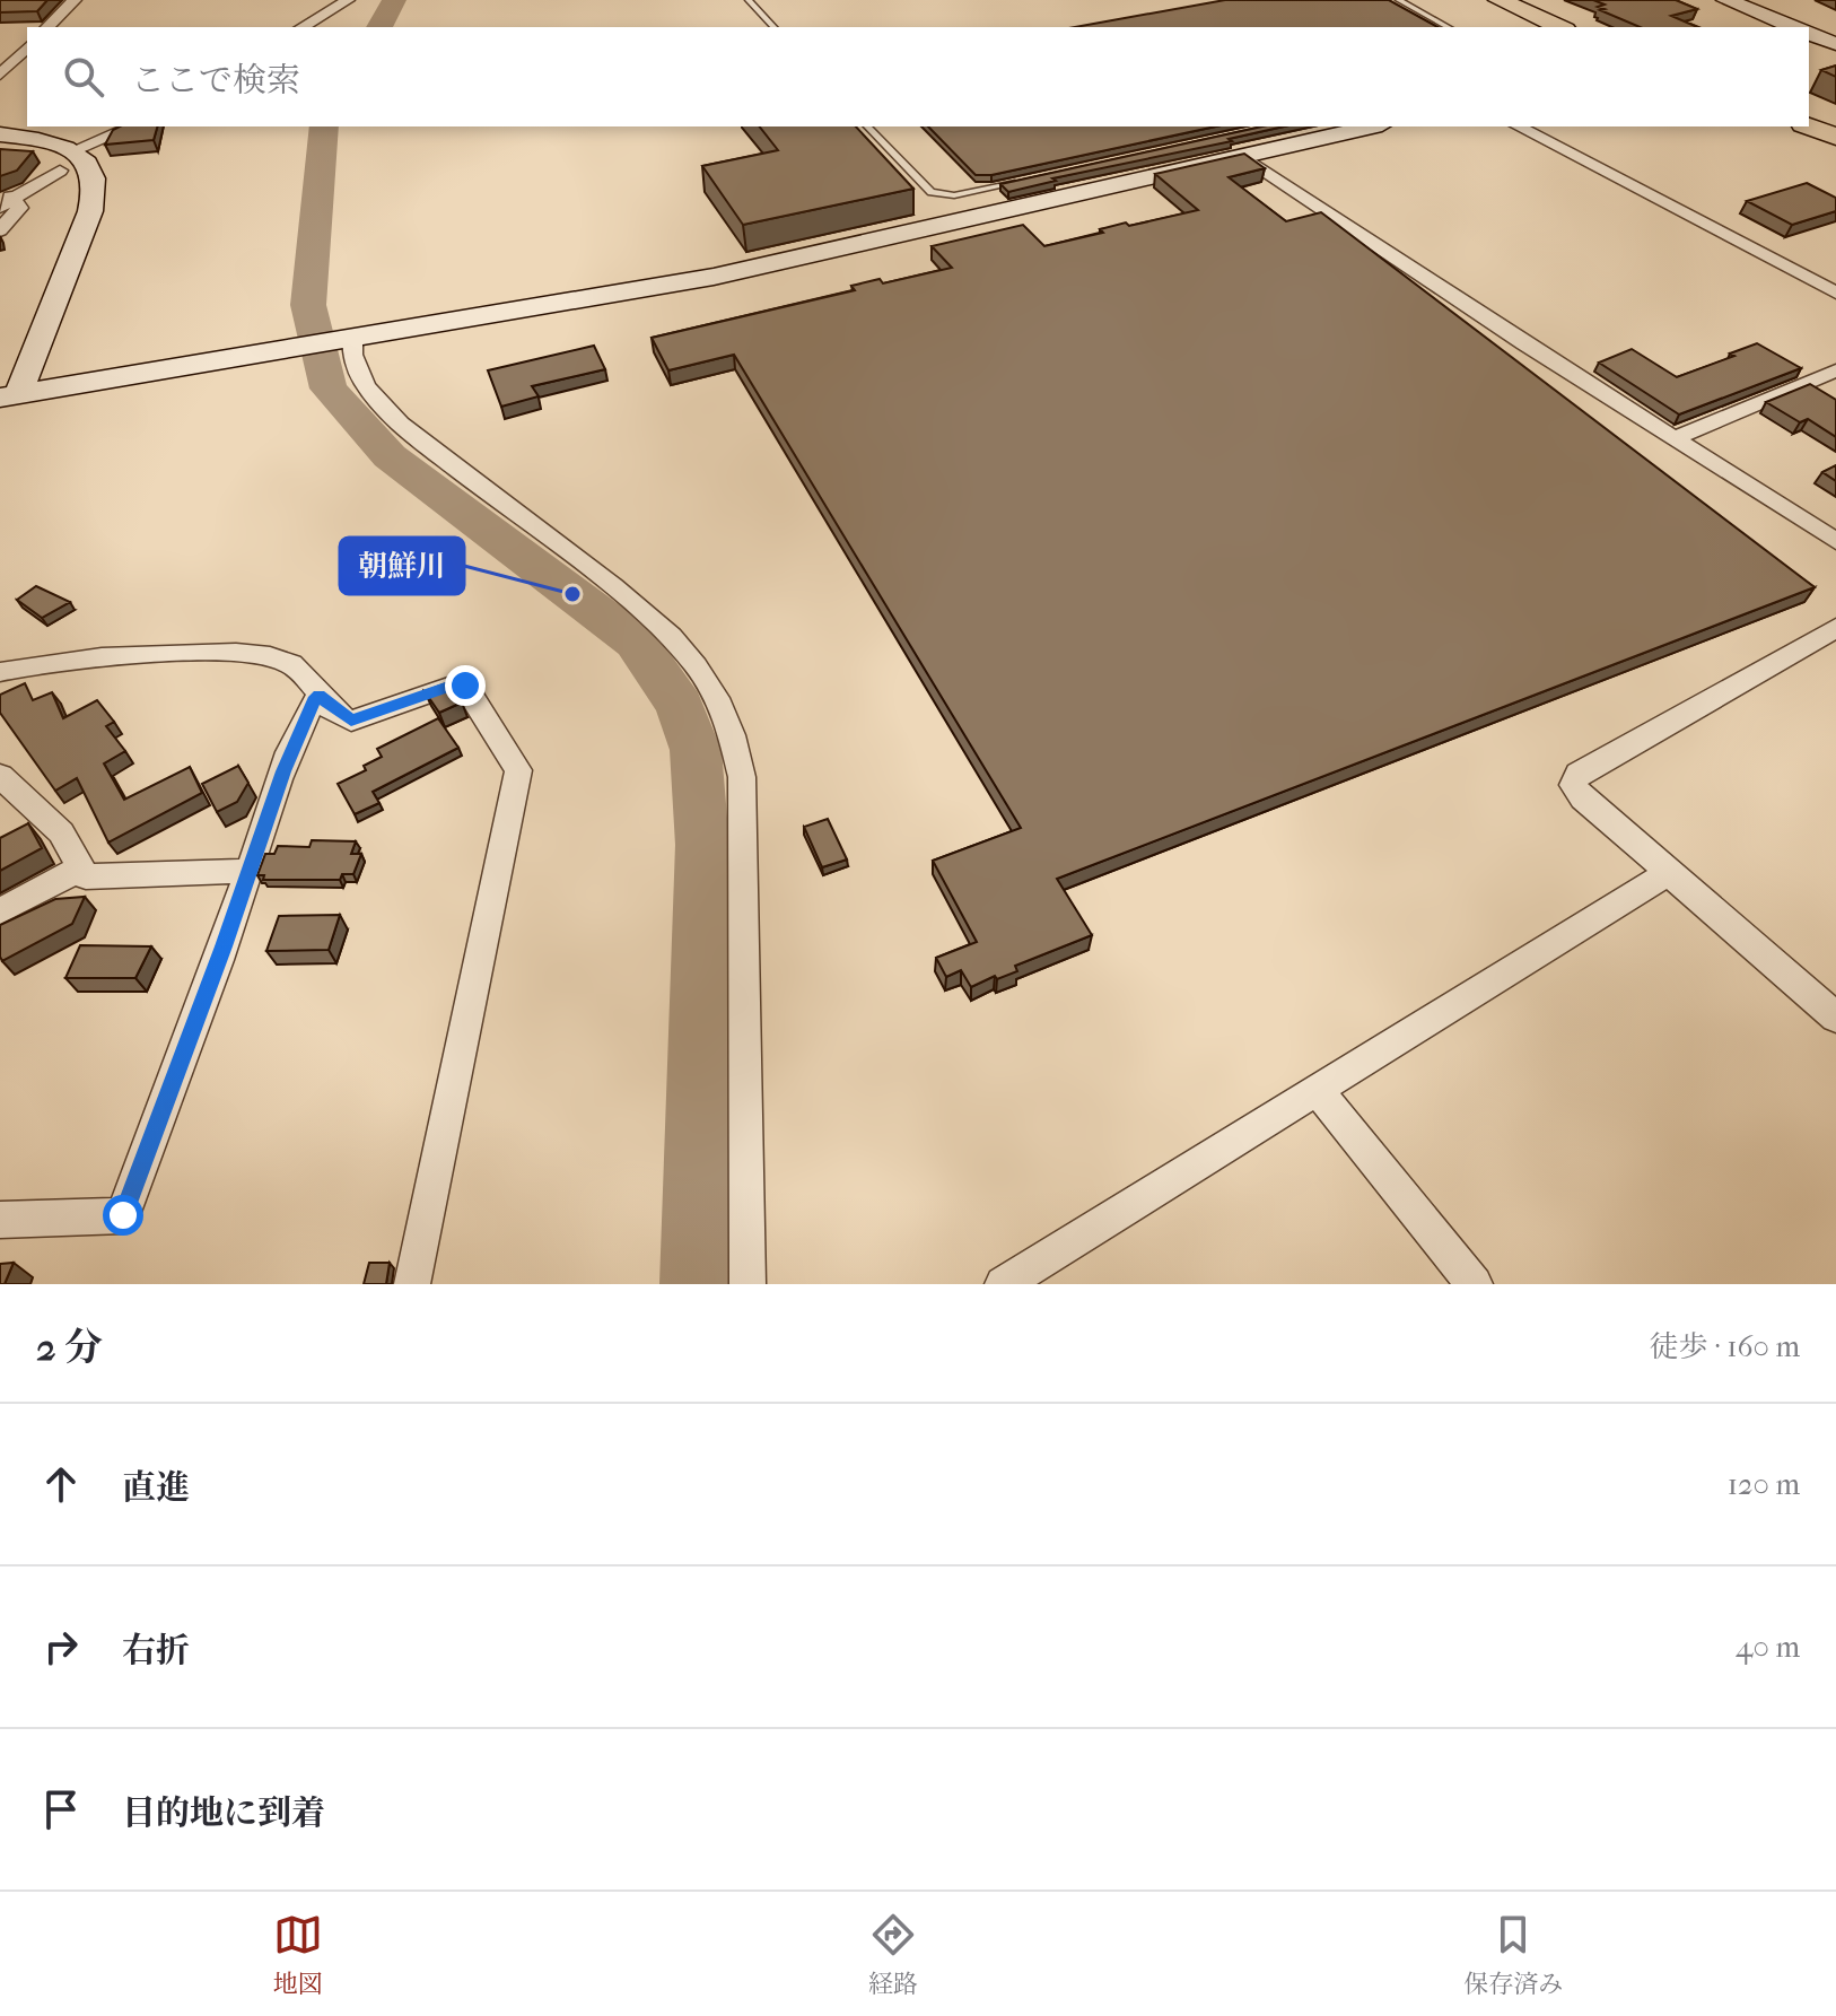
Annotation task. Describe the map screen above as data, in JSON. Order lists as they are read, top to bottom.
{
  "places": ["朝鮮川"],
  "page": {
    "search": "ここで検索",
    "heading": ["2 分", "徒歩 · 160 m"],
    "list": [
      ["直進", "120 m"],
      ["右折", "40 m"],
      "目的地に到着"
    ],
    "nav": ["地図", "経路", "保存済み"]
  }
}
